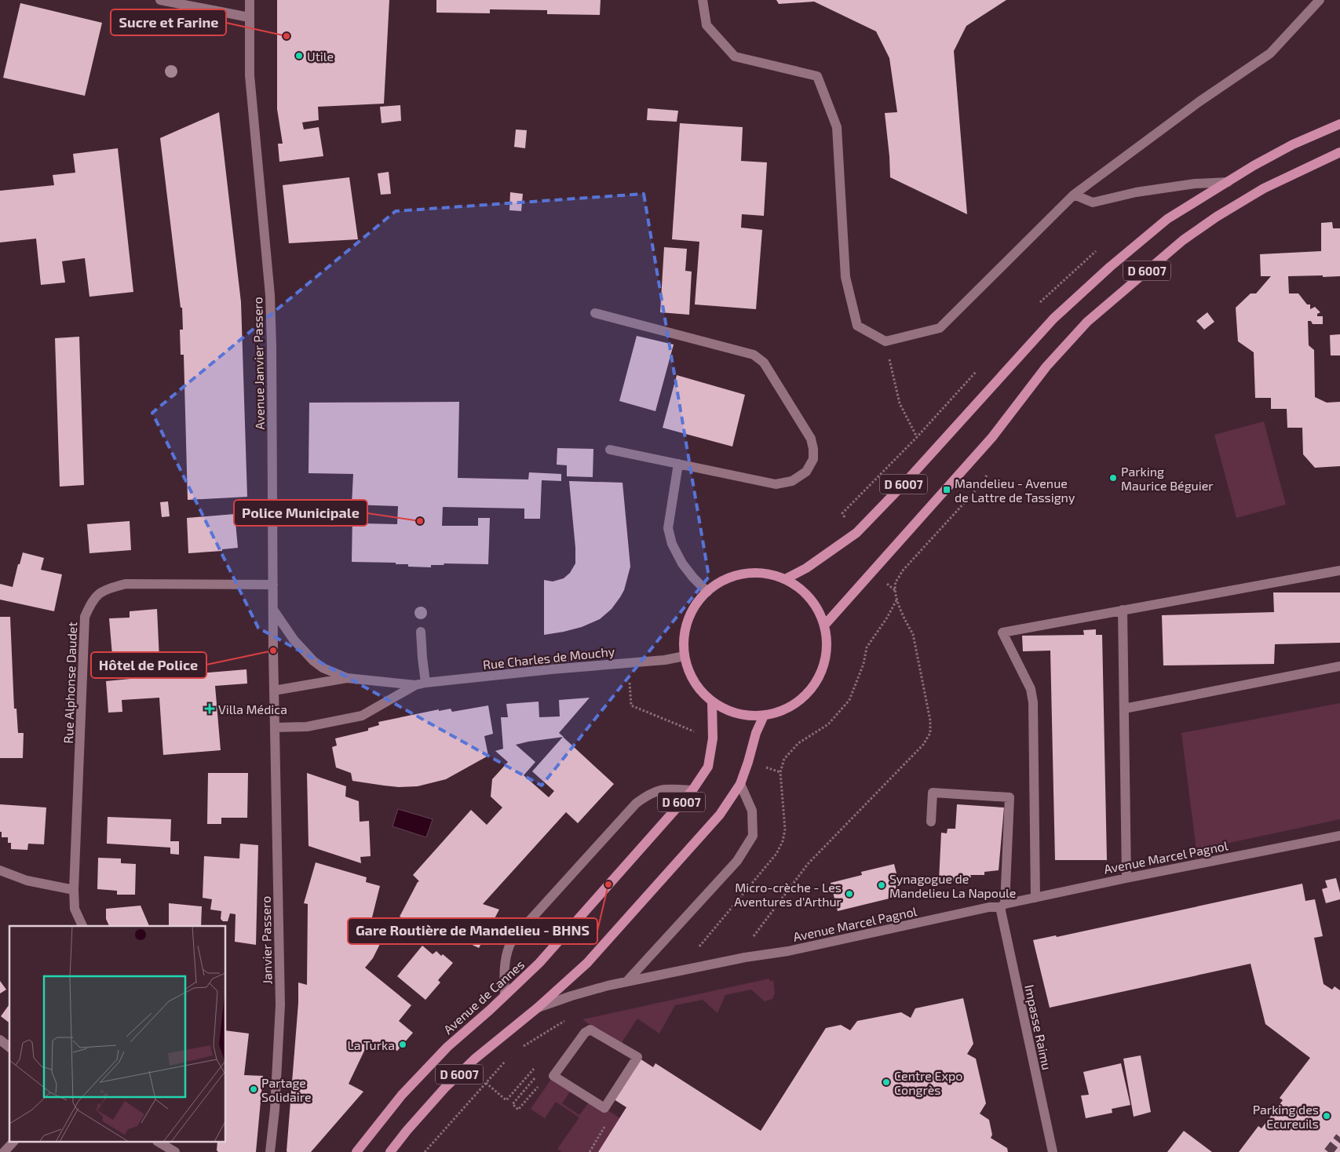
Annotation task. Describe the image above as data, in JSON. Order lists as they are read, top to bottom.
{
  "streets": {
    "main road": ["D 6007", "Avenue de Cannes"],
    "street": [
      "Avenue Janvier Passero",
      "Rue Charles de Mouchy",
      "Rue Alphonse Daudet",
      "Avenue Marcel Pagnol",
      "Janvier Passero",
      "Impasse Raimu"
    ]
  },
  "crossings": [
    ["D 6007", "Avenue Marcel Pagnol"],
    ["Avenue Janvier Passero", "Rue Charles de Mouchy"],
    ["Avenue Janvier Passero", "Rue Alphonse Daudet"],
    ["Avenue Janvier Passero", "Janvier Passero"],
    ["Rue Charles de Mouchy", "Janvier Passero"],
    ["Avenue Marcel Pagnol", "Impasse Raimu"]
  ],
  "places": {
    "other": [
      "Sucre et Farine",
      "Utile",
      "Parking Maurice Béguier",
      "Police Municipale",
      "Hôtel de Police",
      "Gare Routière de Mandelieu - BHNS",
      "Synagogue de Mandelieu La Napoule",
      "Micro-crèche - Les Aventures d'Arthur",
      "La Turka",
      "Centre Expo Congrès",
      "Partage Solidaire",
      "Parking des Ecureuils"
    ],
    "transit": ["Mandelieu - Avenue de Lattre de Tassigny"],
    "health": ["Villa Médica"]
  }
}
